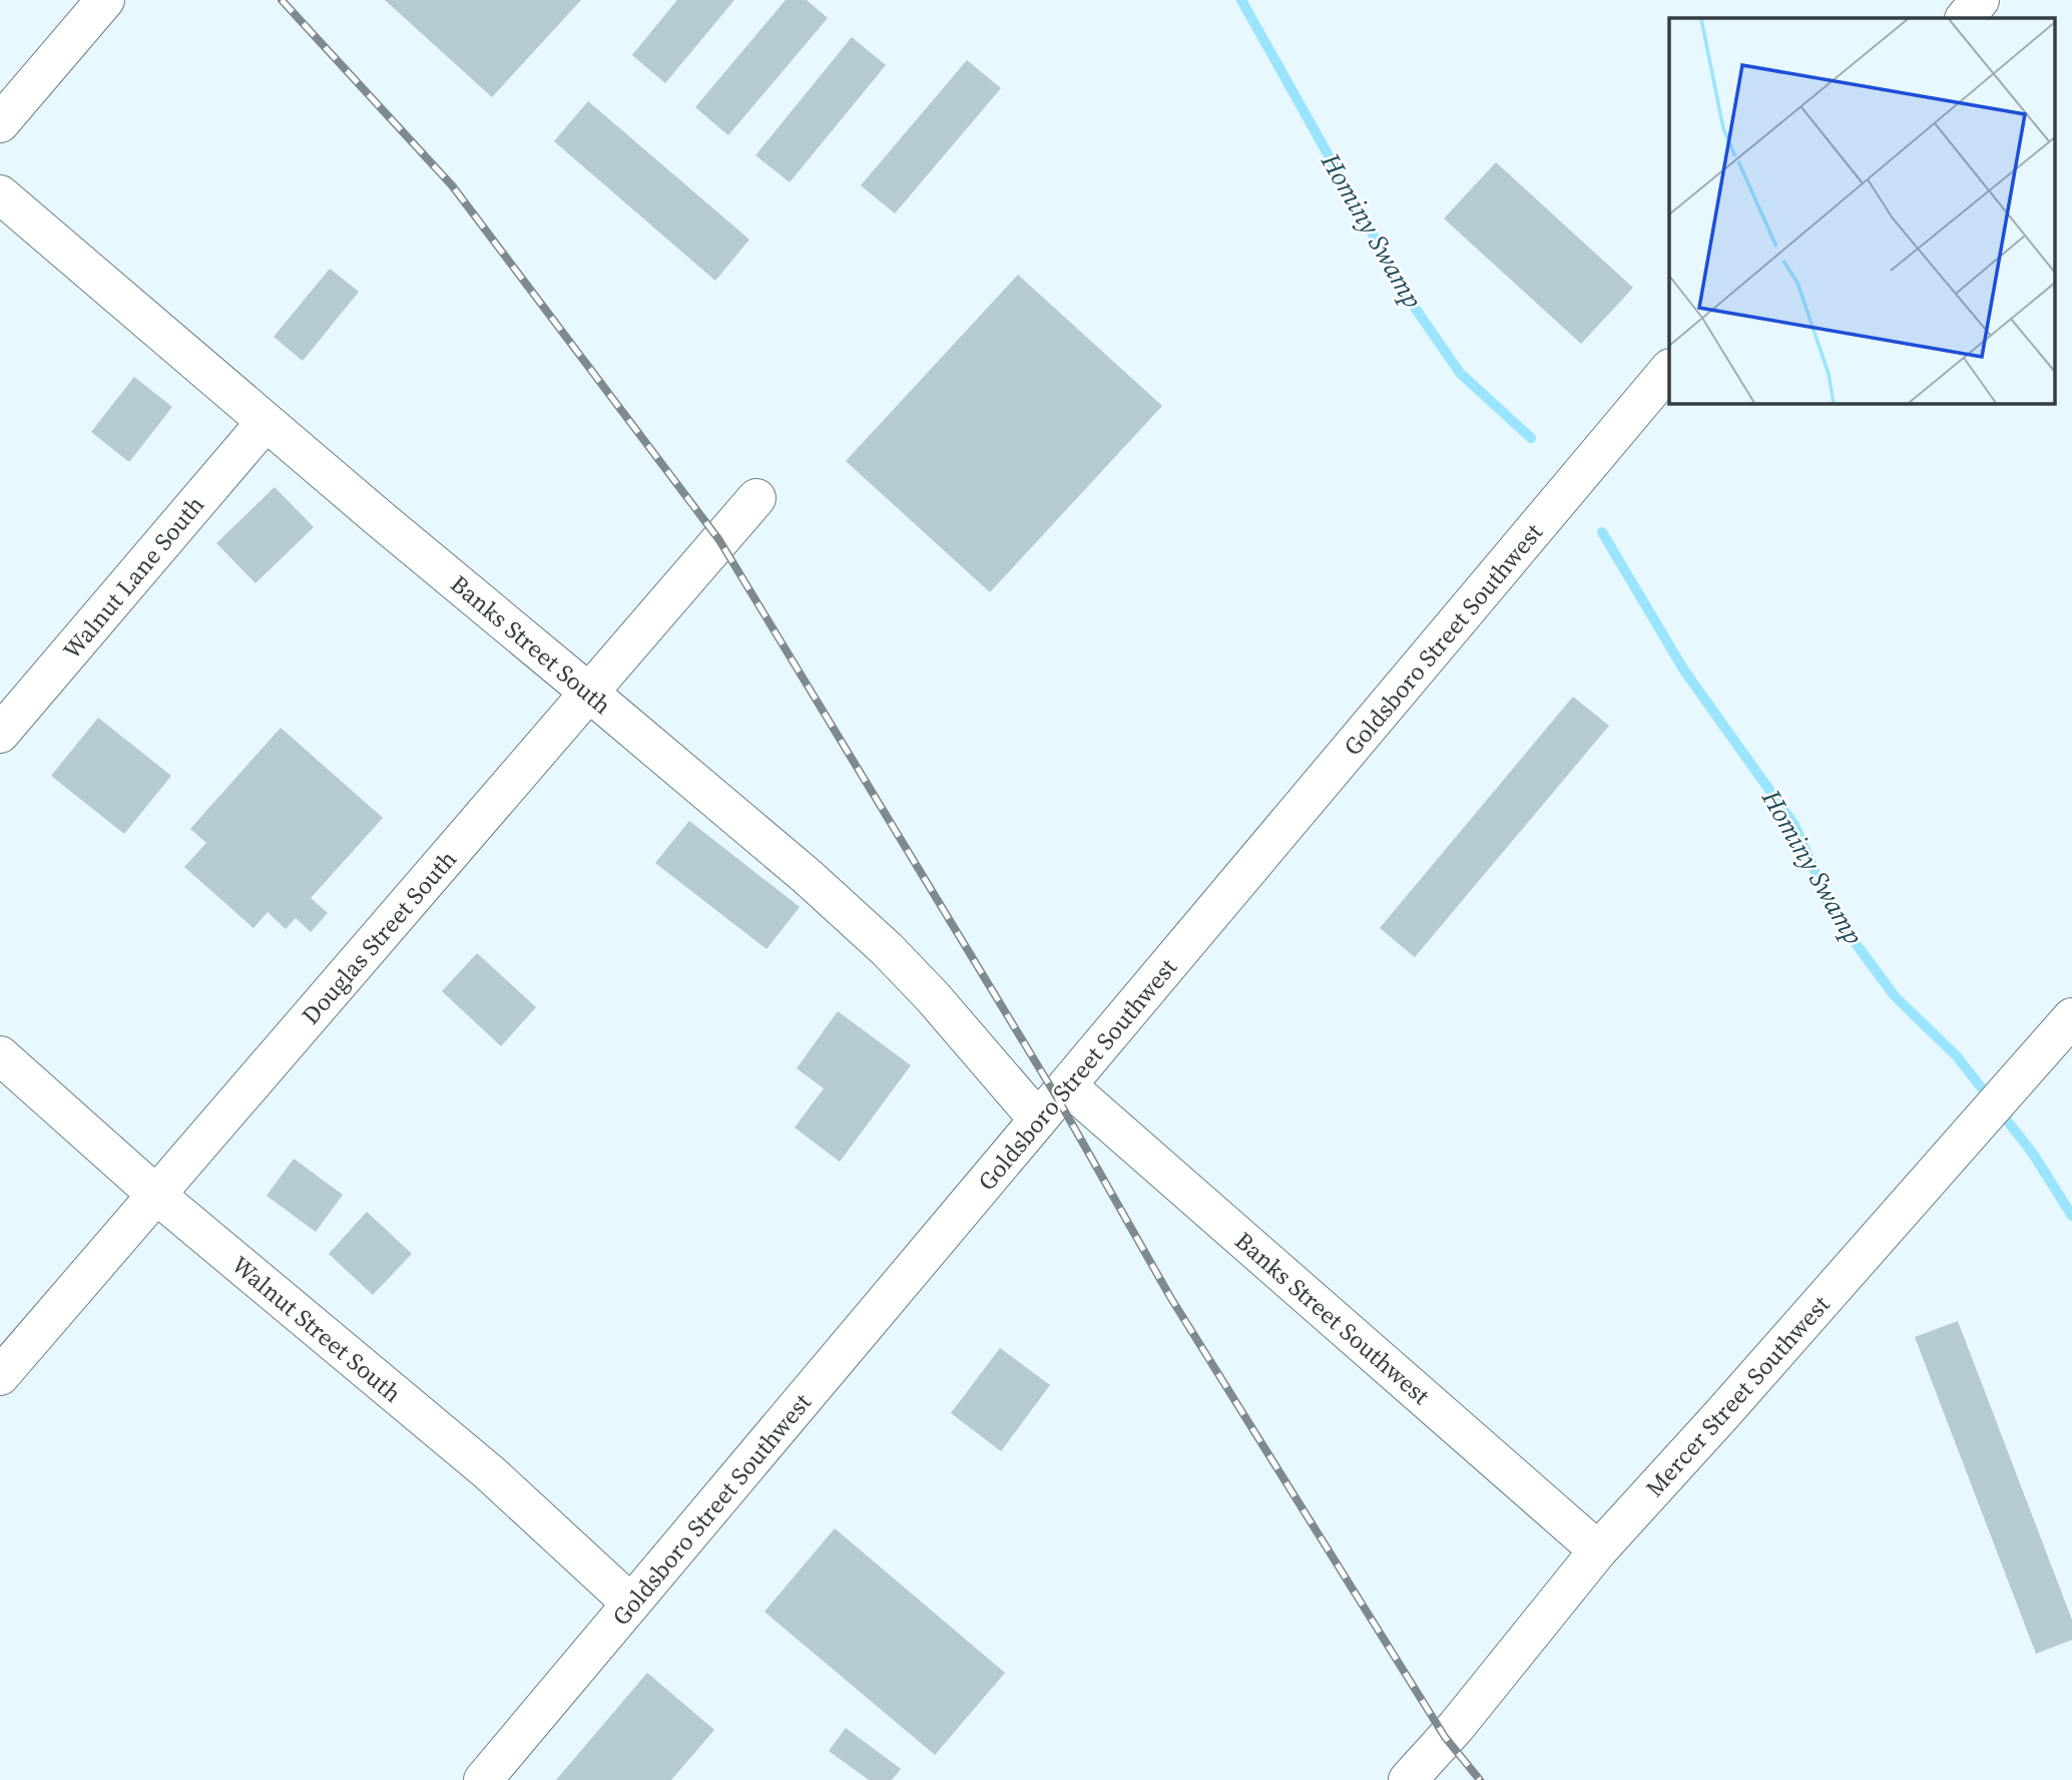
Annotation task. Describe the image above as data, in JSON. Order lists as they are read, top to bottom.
{
  "streets": {
    "street": [
      "Walnut Lane South",
      "Goldsboro Street Southwest",
      "Banks Street South",
      "Douglas Street South",
      "Banks Street Southwest",
      "Walnut Street South",
      "Mercer Street Southwest"
    ]
  },
  "crossings": [
    ["Walnut Lane South", "Banks Street South"],
    ["Goldsboro Street Southwest", "Banks Street South"],
    ["Goldsboro Street Southwest", "Banks Street Southwest"],
    ["Goldsboro Street Southwest", "Walnut Street South"],
    ["Banks Street South", "Douglas Street South"],
    ["Douglas Street South", "Walnut Street South"],
    ["Banks Street Southwest", "Mercer Street Southwest"]
  ],
  "water": ["Hominy Swamp"]
}
